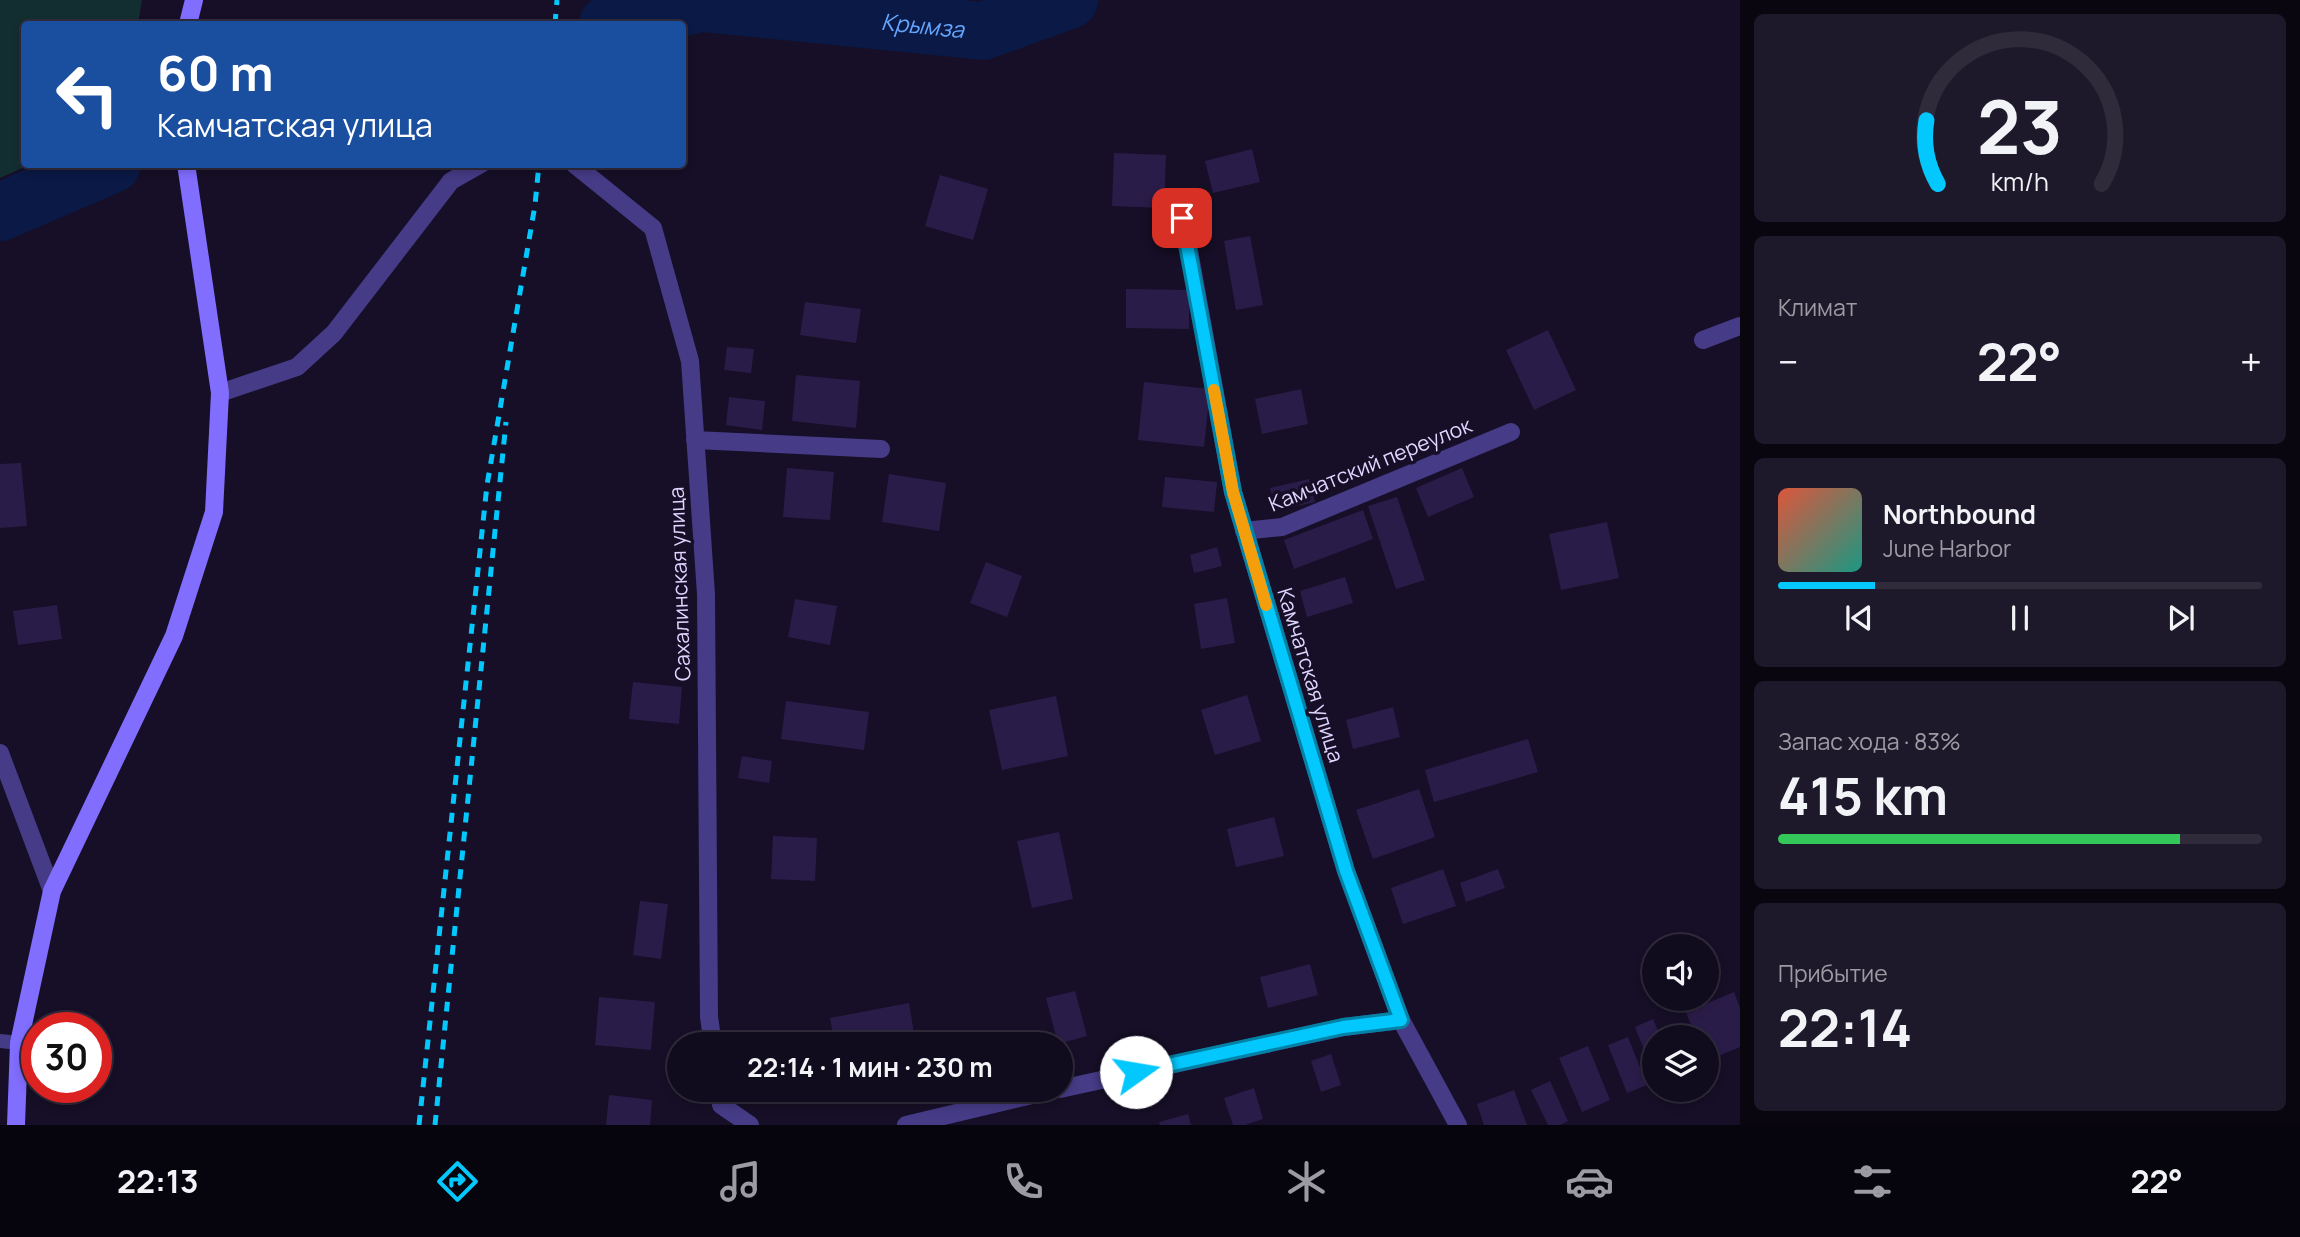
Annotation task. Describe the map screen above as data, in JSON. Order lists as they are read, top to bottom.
{
  "streets": {
    "street": ["Камчатский переулок", "Сахалинская улица", "Камчатская улица"]
  },
  "crossings": [
    ["Камчатский переулок", "Камчатская улица"]
  ],
  "water": ["Крымза"],
  "page": {
    "turn": ["60 m", "Камчатская улица"],
    "tile": [
      "Климат",
      ["Запас хода · 83%", "415 km"],
      ["Прибытие", "22:14"]
    ],
    "heat": ["−", "22°", "+"],
    "song": ["Northbound", "June Harbor"],
    "limit": "30",
    "trip": "22:14 · 1 мин · 230 m",
    "tabs": ["22:13", "22°"],
    "gauge": ["23", "km/h"]
  }
}
